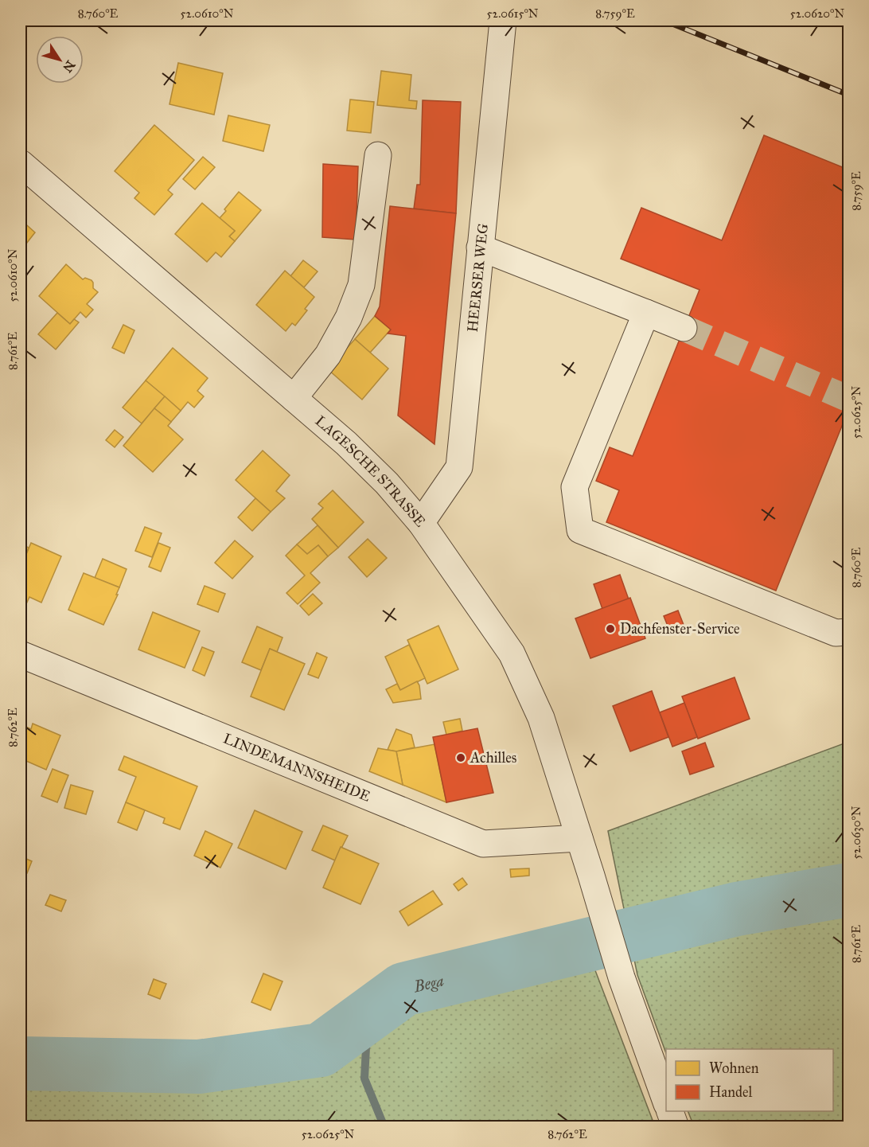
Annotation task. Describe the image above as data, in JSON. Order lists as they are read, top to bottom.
{
  "streets": {
    "street": ["HEERSER WEG", "LAGESCHE STRASSE", "LINDEMANNSHEIDE"]
  },
  "crossings": [
    ["HEERSER WEG", "LAGESCHE STRASSE"],
    ["LAGESCHE STRASSE", "LINDEMANNSHEIDE"]
  ],
  "water": ["Bega"],
  "places": ["Dachfenster-Service", "Achilles"],
  "legend": ["Wohnen", "Handel"],
  "north": "bottom right",
  "coordinates": [
    "8.760°E",
    "52.0610°N",
    "52.0615°N",
    "8.759°E",
    "52.0620°N",
    "8.761°E",
    "52.0625°N",
    "8.762°E",
    "52.0630°N"
  ]
}
